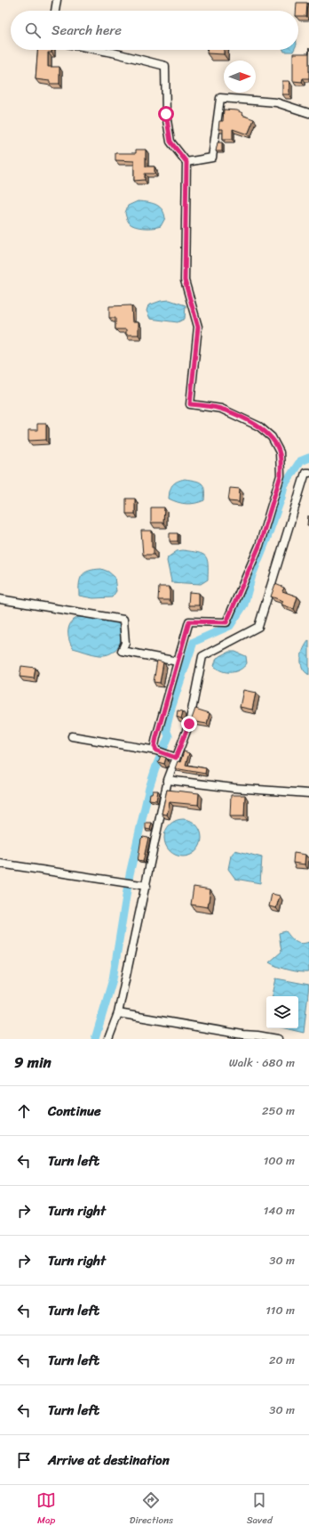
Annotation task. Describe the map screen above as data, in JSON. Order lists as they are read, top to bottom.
{
  "north": "right",
  "page": {
    "search": "Search here",
    "heading": ["9 min", "Walk · 680 m"],
    "list": [
      ["Continue", "250 m"],
      ["Turn left", "100 m"],
      ["Turn right", "140 m"],
      ["Turn right", "30 m"],
      ["Turn left", "110 m"],
      ["Turn left", "20 m"],
      ["Turn left", "30 m"],
      "Arrive at destination"
    ],
    "nav": ["Map", "Directions", "Saved"]
  }
}
